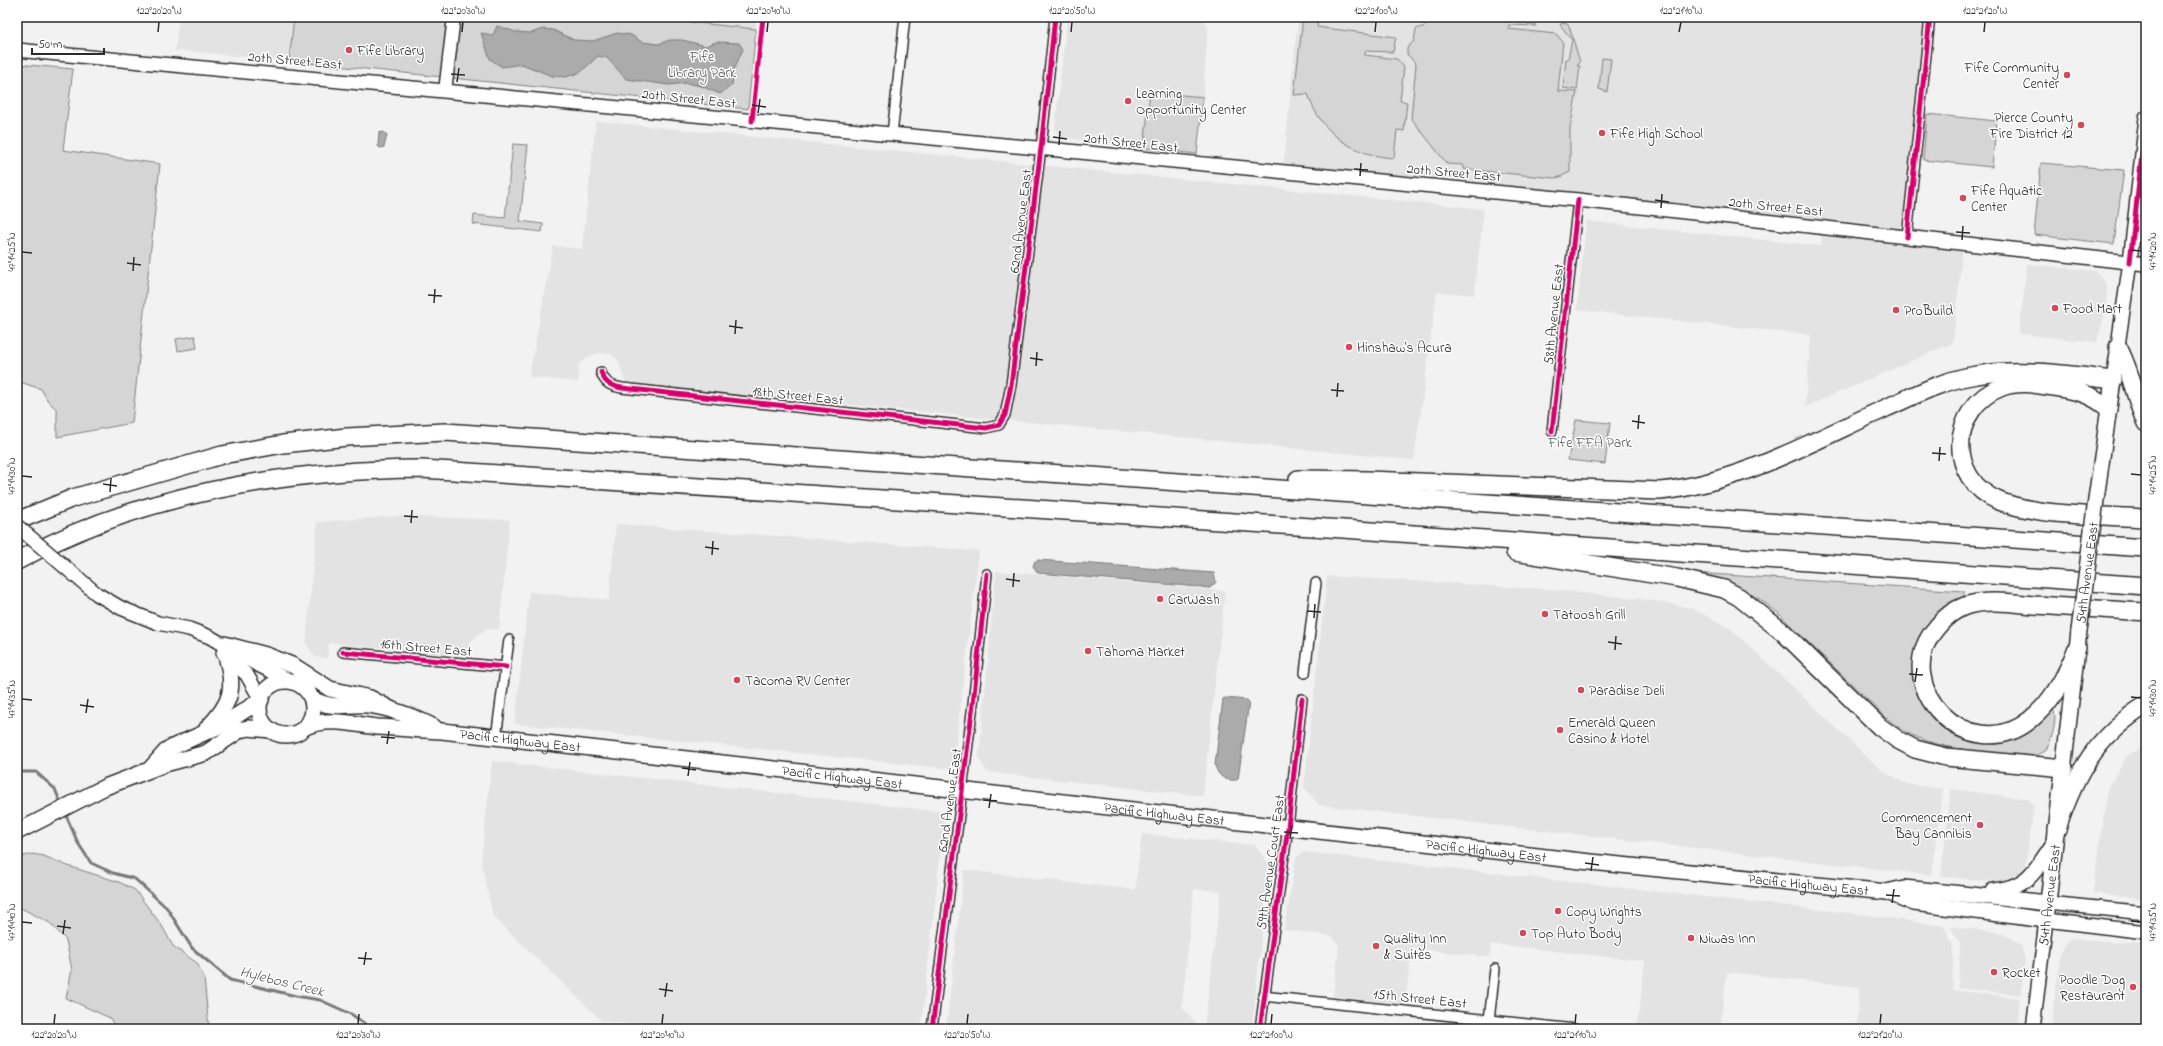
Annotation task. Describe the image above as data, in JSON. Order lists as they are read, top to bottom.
{
  "streets": {
    "main road": ["20th Street East", "54th Avenue East", "Pacific Highway East"],
    "street": [
      "62nd Avenue East",
      "58th Avenue East",
      "18th Street East",
      "16th Street East",
      "59th Avenue Court East",
      "15th Street East"
    ]
  },
  "crossings": [
    ["20th Street East", "62nd Avenue East"],
    ["20th Street East", "58th Avenue East"],
    ["20th Street East", "54th Avenue East"],
    ["62nd Avenue East", "18th Street East"],
    ["62nd Avenue East", "Pacific Highway East"],
    ["54th Avenue East", "Pacific Highway East"],
    ["Pacific Highway East", "59th Avenue Court East"],
    ["59th Avenue Court East", "15th Street East"]
  ],
  "water": ["Hylebos Creek"],
  "parks": ["Fife Library Park", "Fife FFA Park"],
  "places": [
    "Fife Library",
    "Fife Community Center",
    "Learning Opportunity Center",
    "Pierce County Fire District 12",
    "Fife High School",
    "Fife Aquatic Center",
    "Food Mart",
    "ProBuild",
    "Hinshaw's Acura",
    "CarWash",
    "Tatoosh Grill",
    "Tahoma Market",
    "Tacoma RV Center",
    "Paradise Deli",
    "Emerald Queen Casino & Hotel",
    "Commencement Bay Cannibis",
    "Copy Wrights",
    "Top Auto Body",
    "Niwas Inn",
    "Quality Inn & Suites",
    "Rocket",
    "Poodle Dog Restaurant"
  ],
  "scale_bar": "50 m",
  "coordinates": [
    "122°20'20\"W",
    "122°20'30\"W",
    "122°20'40\"W",
    "122°20'50\"W",
    "122°21'00\"W",
    "122°21'10\"W",
    "122°21'20\"W",
    "47°14'20\"N",
    "47°14'25\"N",
    "47°14'30\"N",
    "47°14'35\"N",
    "47°14'40\"N"
  ]
}
